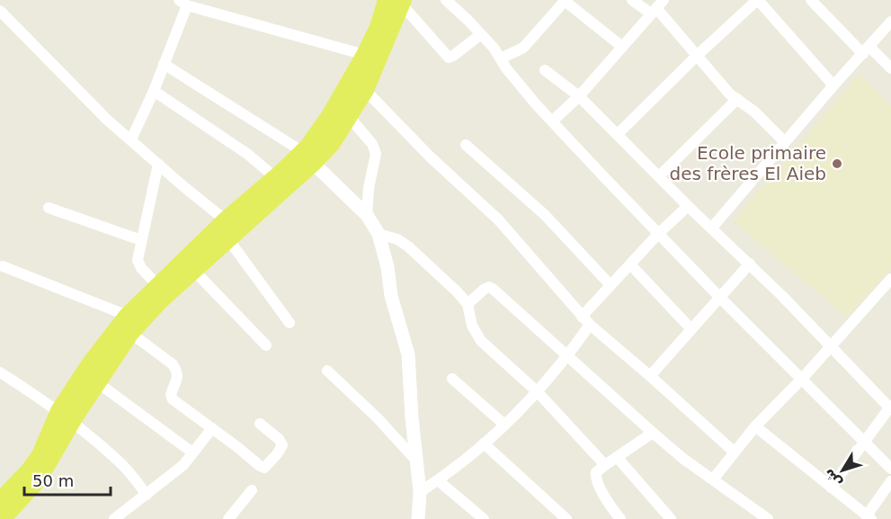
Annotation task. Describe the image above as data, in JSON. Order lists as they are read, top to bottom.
{
  "places": ["Ecole primaire des frères El Aieb"],
  "scale_bar": "50 m",
  "north": "bottom left"
}
